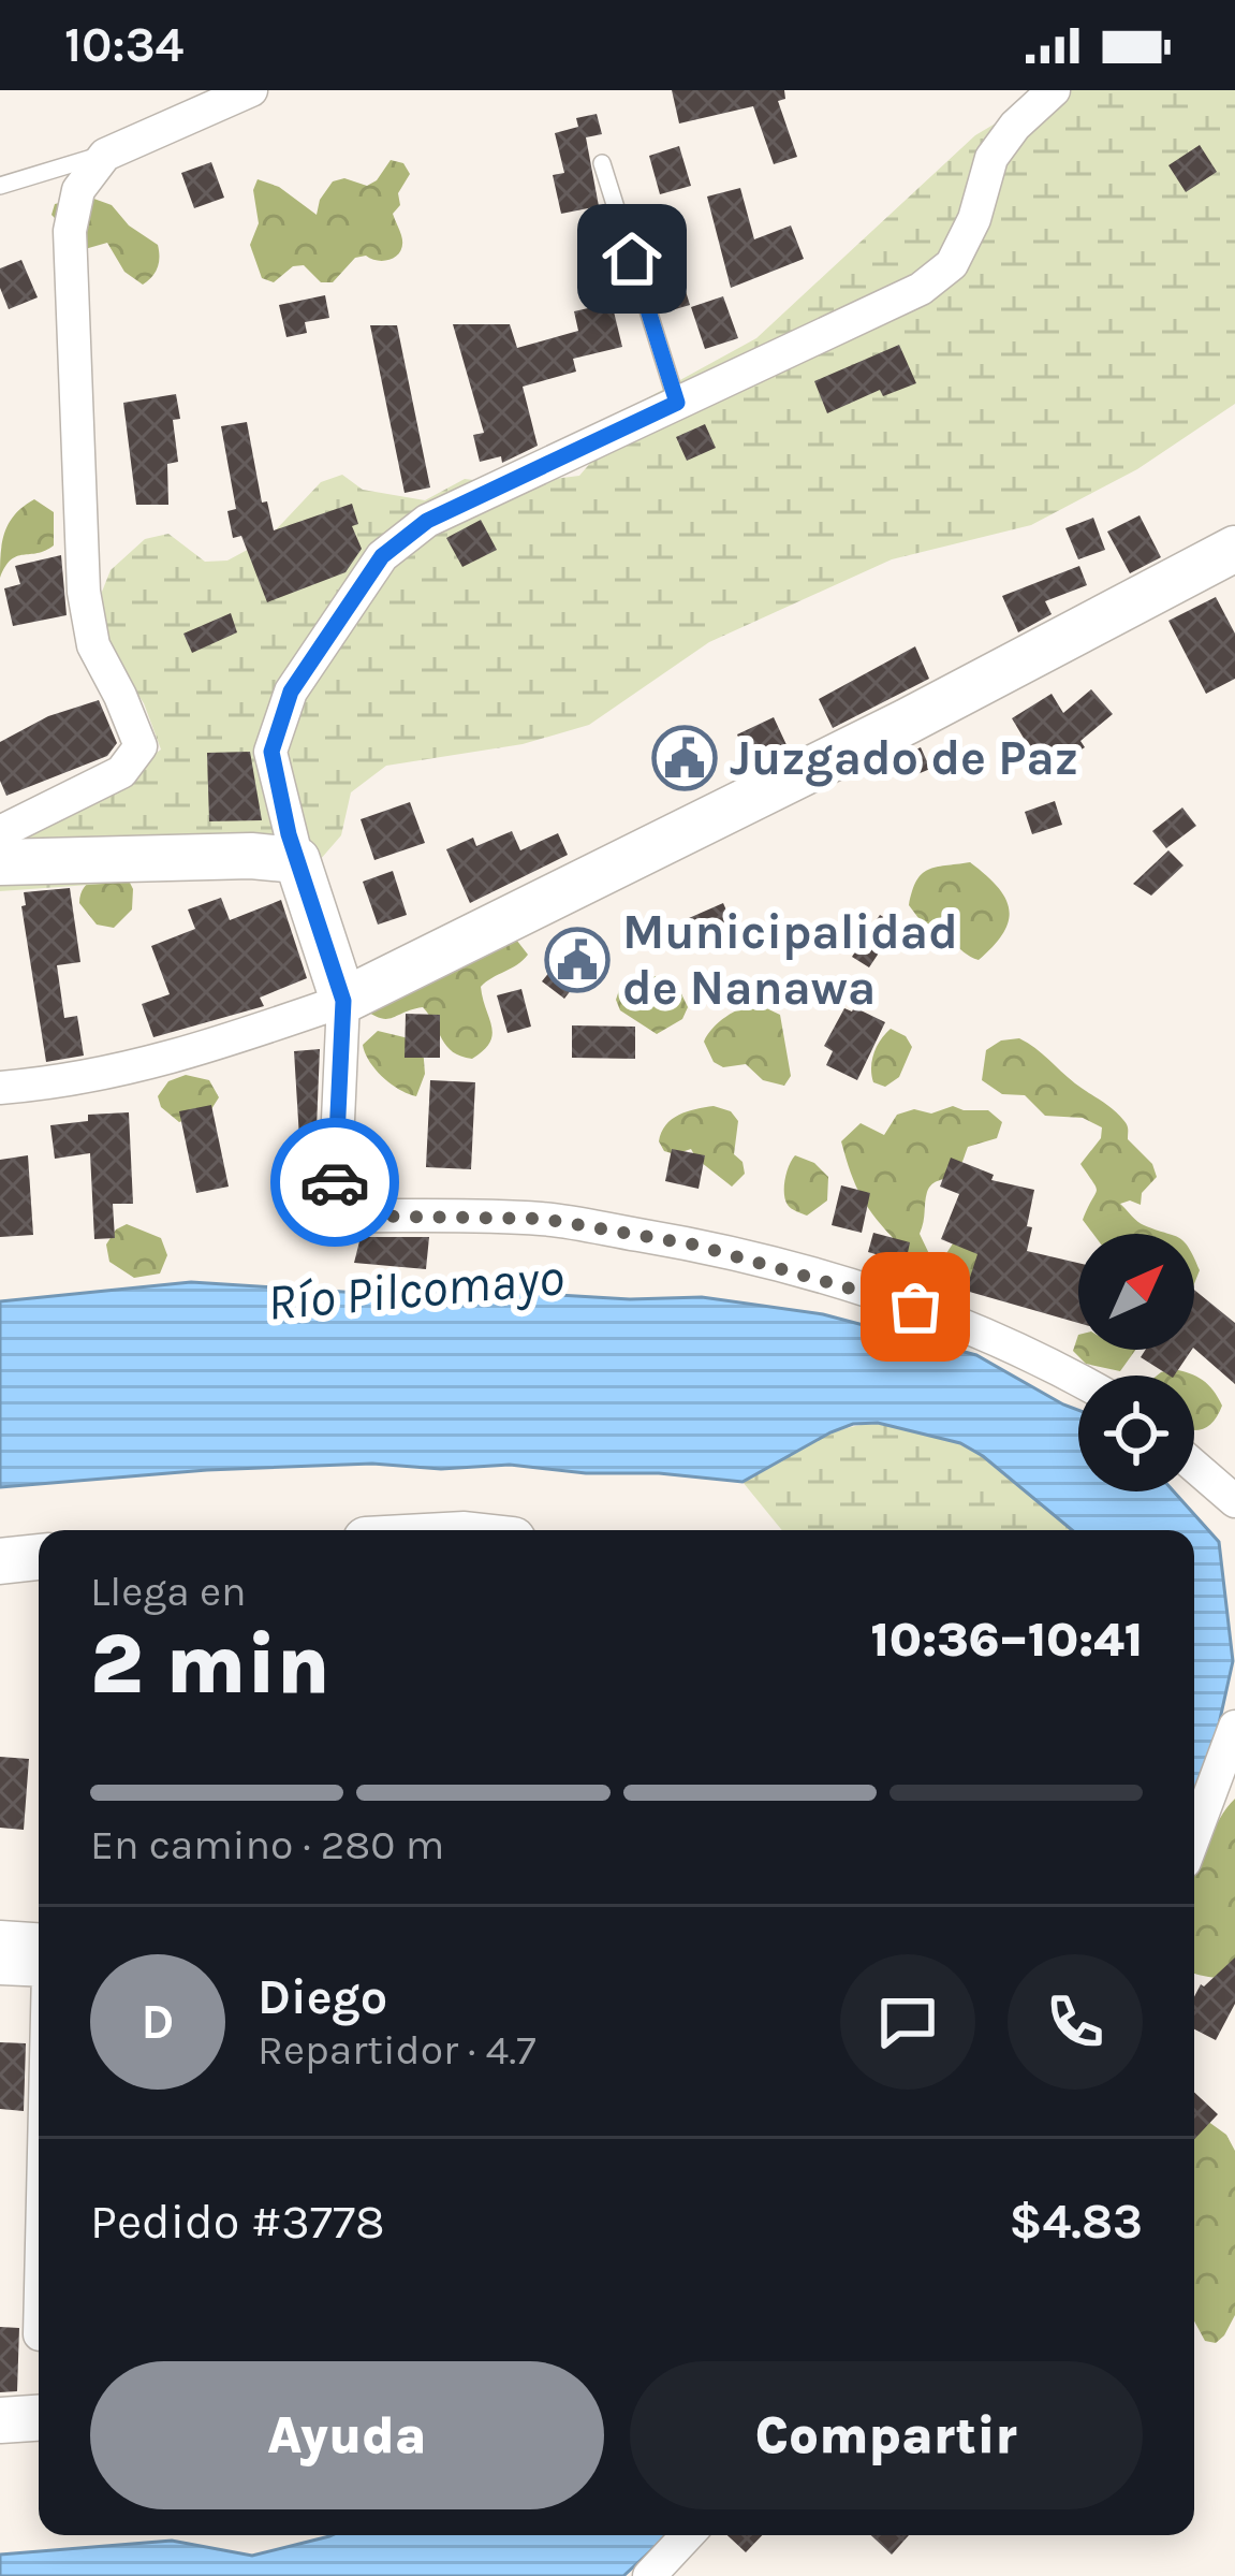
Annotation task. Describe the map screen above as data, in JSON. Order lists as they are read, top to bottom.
{
  "water": ["Río Pilcomayo"],
  "places": {
    "public building": ["Juzgado de Paz", "Municipalidad de Nanawa"]
  },
  "north": "top right",
  "page": {
    "status": "10:34",
    "heading": ["2 min", "Llega en", "10:36–10:41"],
    "panel": [
      "Diego",
      "Repartidor · 4.7",
      "Pedido #3778",
      "$4.83"
    ],
    "bar": "En camino · 280 m",
    "round": "D",
    "buttons": ["Ayuda", "Compartir"]
  }
}
